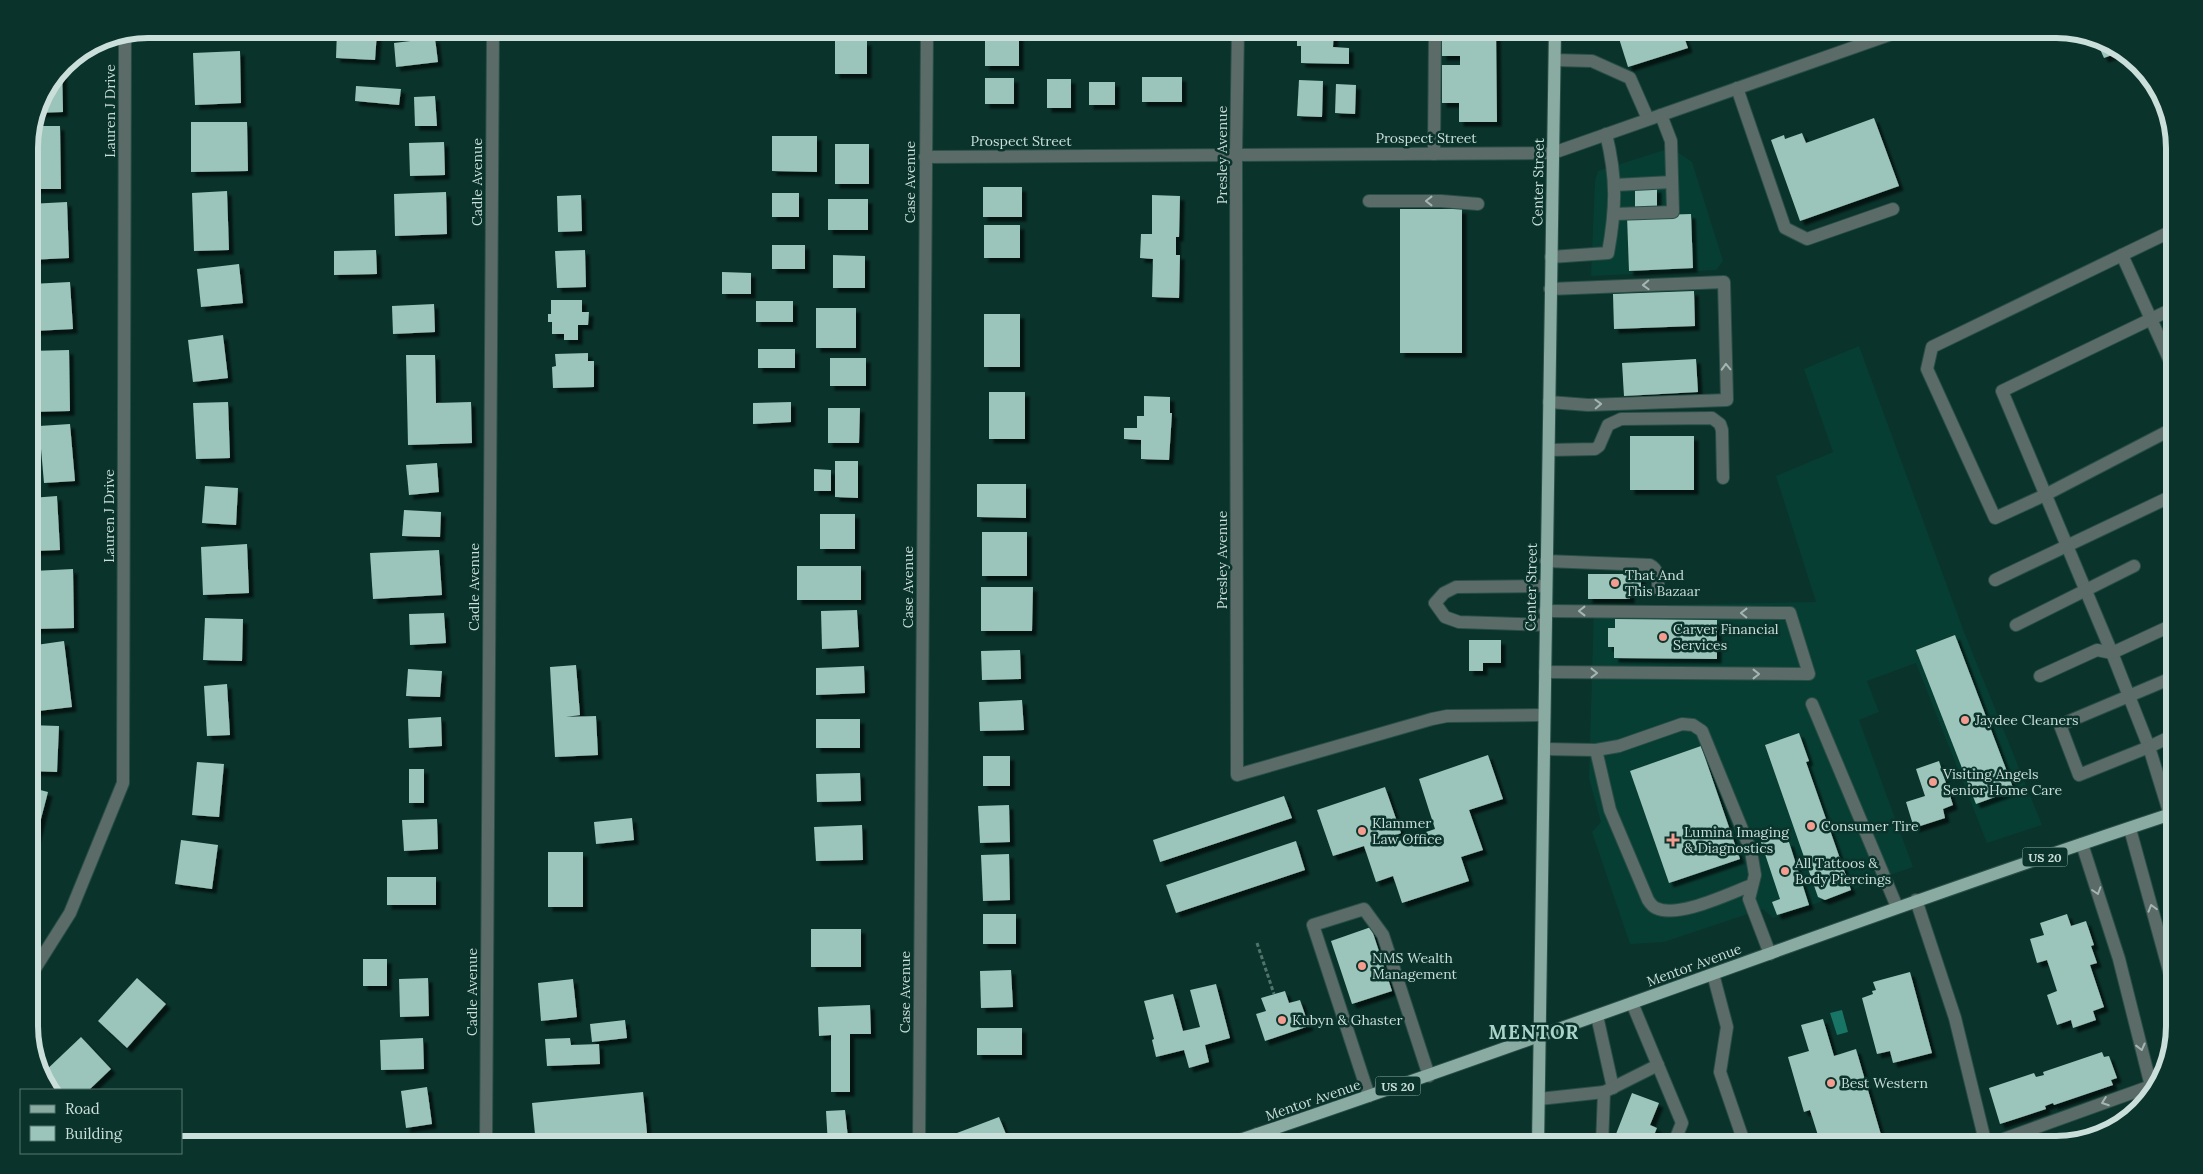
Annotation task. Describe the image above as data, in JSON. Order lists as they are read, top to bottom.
{
  "streets": {
    "main road": ["Center Street", "US 20", "Mentor Avenue"],
    "street": [
      "Lauren J Drive",
      "Prospect Street",
      "Presley Avenue",
      "Cadle Avenue",
      "Case Avenue"
    ]
  },
  "crossings": [
    ["Prospect Street", "Presley Avenue"],
    ["Prospect Street", "Case Avenue"],
    ["Prospect Street", "Center Street"],
    ["Presley Avenue", "Center Street"],
    ["Center Street", "Mentor Avenue"]
  ],
  "districts": ["MENTOR"],
  "places": {
    "other": [
      "That And This Bazaar",
      "Carver Financial Services",
      "Jaydee Cleaners",
      "Visiting Angels Senior Home Care",
      "Consumer Tire",
      "Klammer Law Office",
      "All Tattoos & Body Piercings",
      "NMS Wealth Management",
      "Kubyn & Ghaster",
      "Best Western"
    ],
    "health": ["Lumina Imaging & Diagnostics"]
  },
  "legend": ["Road", "Building"]
}
